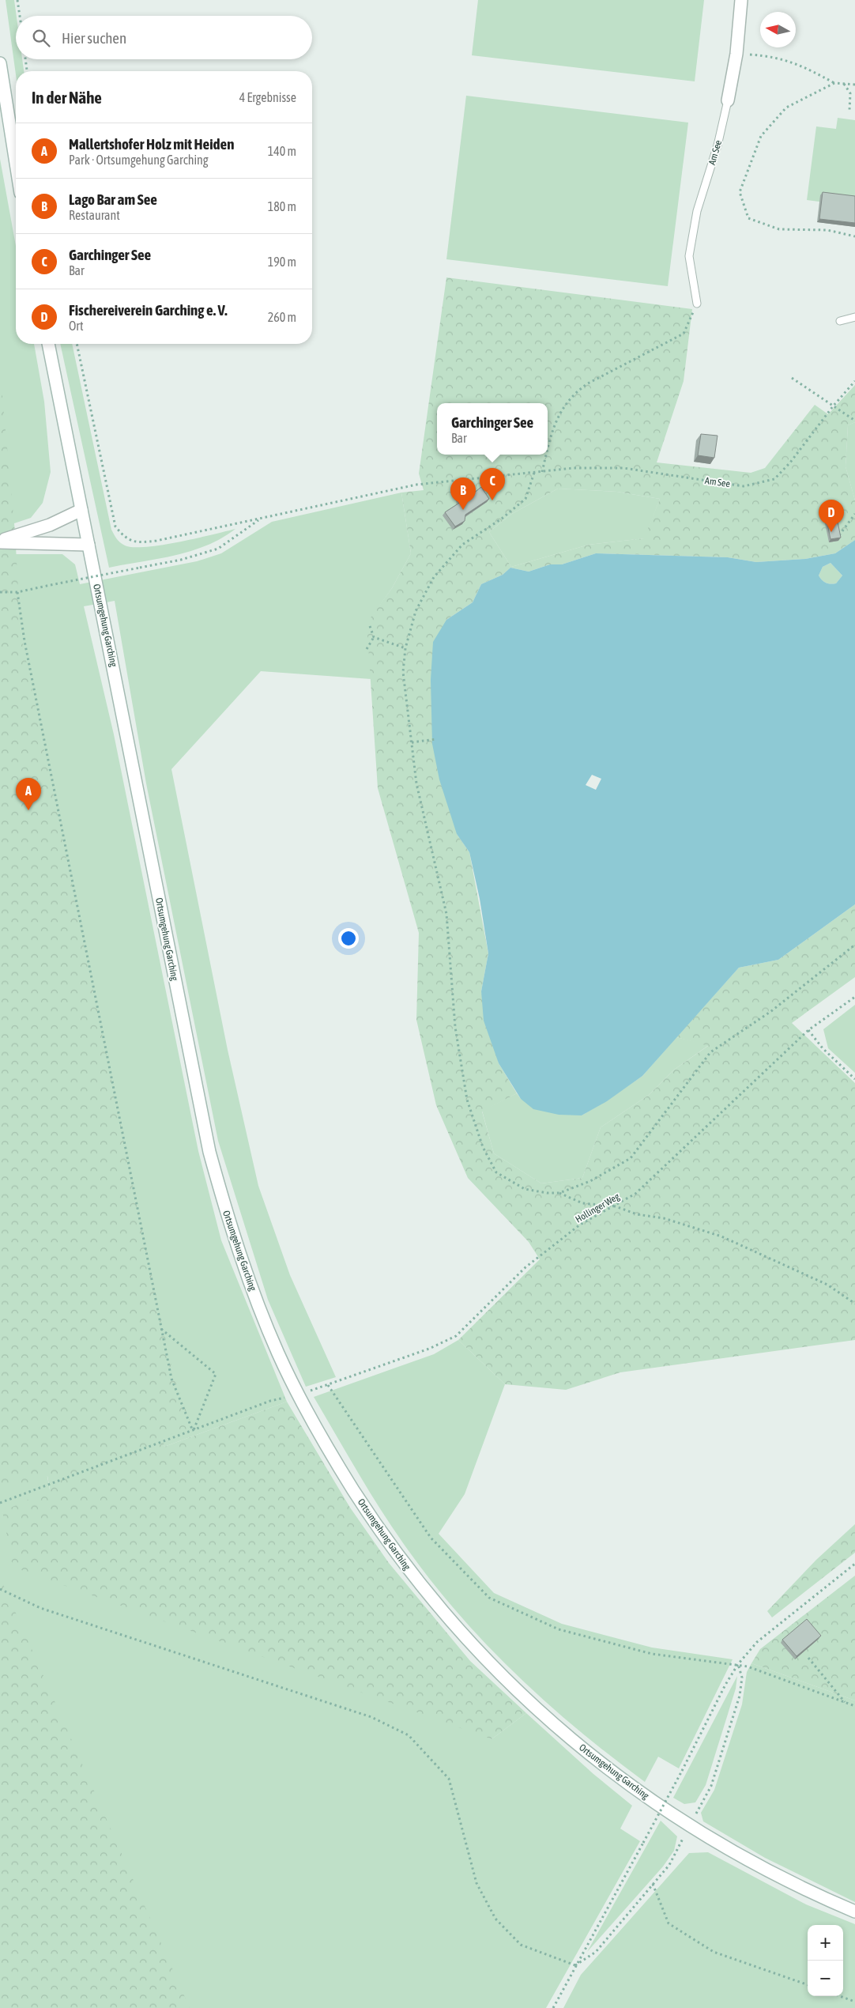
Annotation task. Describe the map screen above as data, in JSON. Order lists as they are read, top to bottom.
{
  "streets": {
    "main road": ["Am See", "Ortsumgehung Garching"],
    "path": ["Hollinger Weg"]
  },
  "crossings": [
    ["Ortsumgehung Garching", "Hollinger Weg"]
  ],
  "north": "left",
  "page": {
    "search": "Hier suchen",
    "heading": ["In der Nähe", "4 Ergebnisse"],
    "list": [
      {
        "mark": "A",
        "name": "Mallertshofer Holz mit Heiden",
        "note": "Park · Ortsumgehung Garching",
        "value": "140 m"
      },
      {
        "mark": "B",
        "name": "Lago Bar am See",
        "note": "Restaurant",
        "value": "180 m"
      },
      {
        "mark": "C",
        "name": "Garchinger See",
        "note": "Bar",
        "value": "190 m"
      },
      {
        "mark": "D",
        "name": "Fischereiverein Garching e. V.",
        "note": "Ort",
        "value": "260 m"
      }
    ],
    "popup": ["Garchinger See", "Bar"],
    "pins": [
      "C",
      "B",
      "D",
      "A"
    ],
    "map_buttons": ["+", "−"]
  }
}
